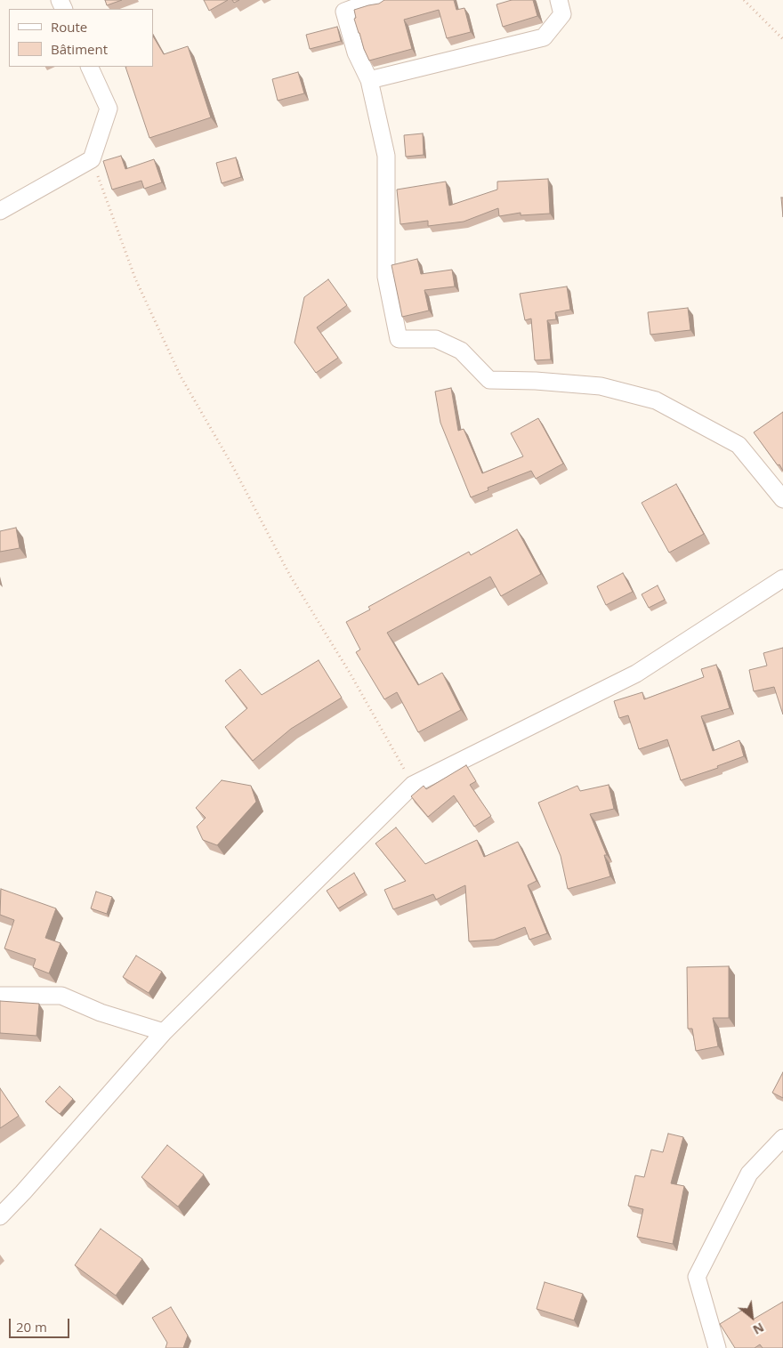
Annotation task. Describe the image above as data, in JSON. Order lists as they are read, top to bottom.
{
  "legend": ["Route", "Bâtiment"],
  "scale_bar": "20 m",
  "north": "bottom right"
}
